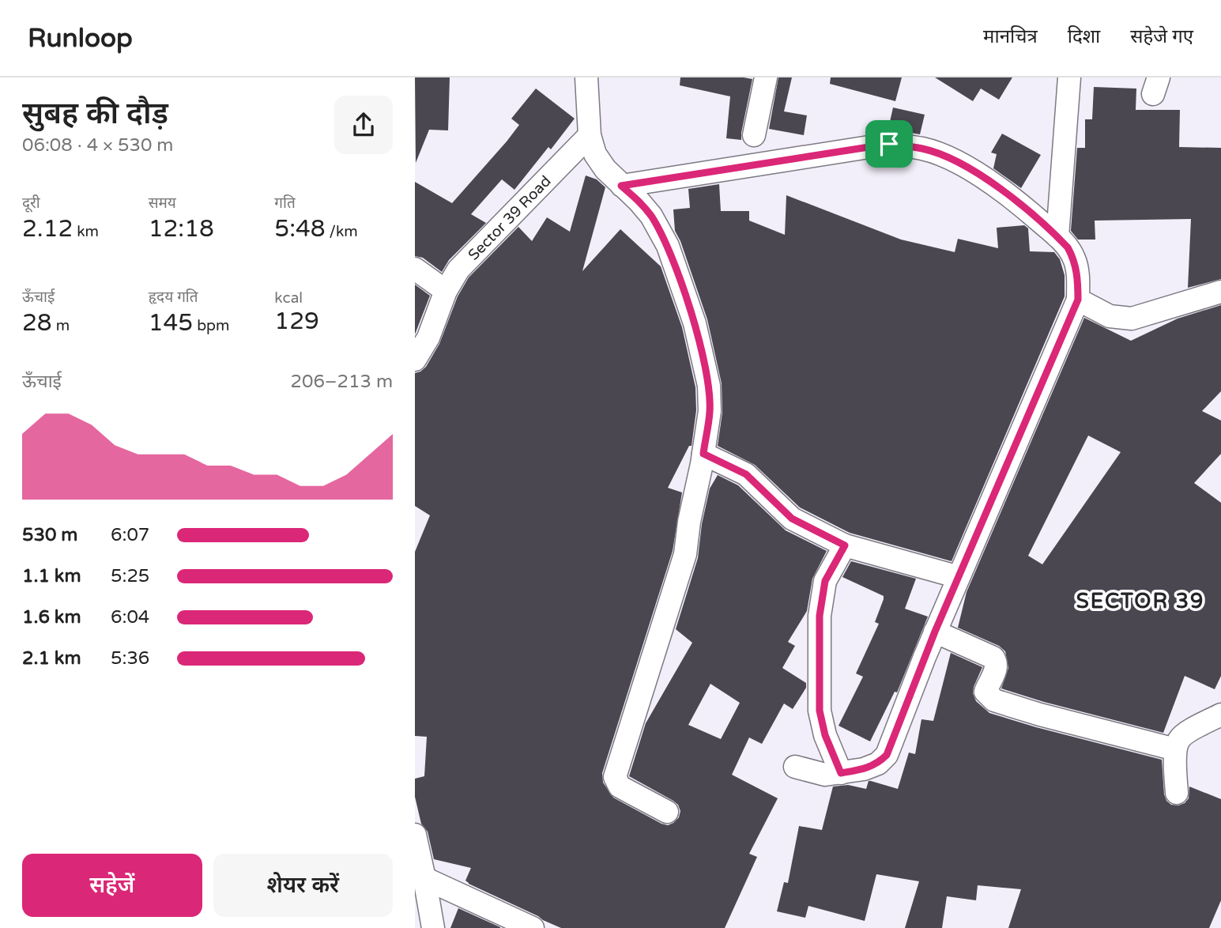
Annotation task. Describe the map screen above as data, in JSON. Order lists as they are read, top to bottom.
{
  "streets": {
    "street": ["Sector 39 Road"]
  },
  "districts": ["SECTOR 39"],
  "page": {
    "header": "Runloop",
    "nav": ["मानचित्र", "दिशा", "सहेजे गए"],
    "heading": ["सुबह की दौड़", "06:08 · 4 × 530 m"],
    "stats": [
      ["दूरी", "2.12 km"],
      ["समय", "12:18"],
      ["गति", "5:48 /km"],
      ["ऊँचाई", "28 m"],
      ["हृदय गति", "145 bpm"],
      ["kcal", "129"]
    ],
    "chart": ["ऊँचाई", "206–213 m"],
    "list": [
      {
        "name": "530 m",
        "note": "6:07"
      },
      {
        "name": "1.1 km",
        "note": "5:25"
      },
      {
        "name": "1.6 km",
        "note": "6:04"
      },
      {
        "name": "2.1 km",
        "note": "5:36"
      }
    ],
    "buttons": ["सहेजें", "शेयर करें"]
  }
}
